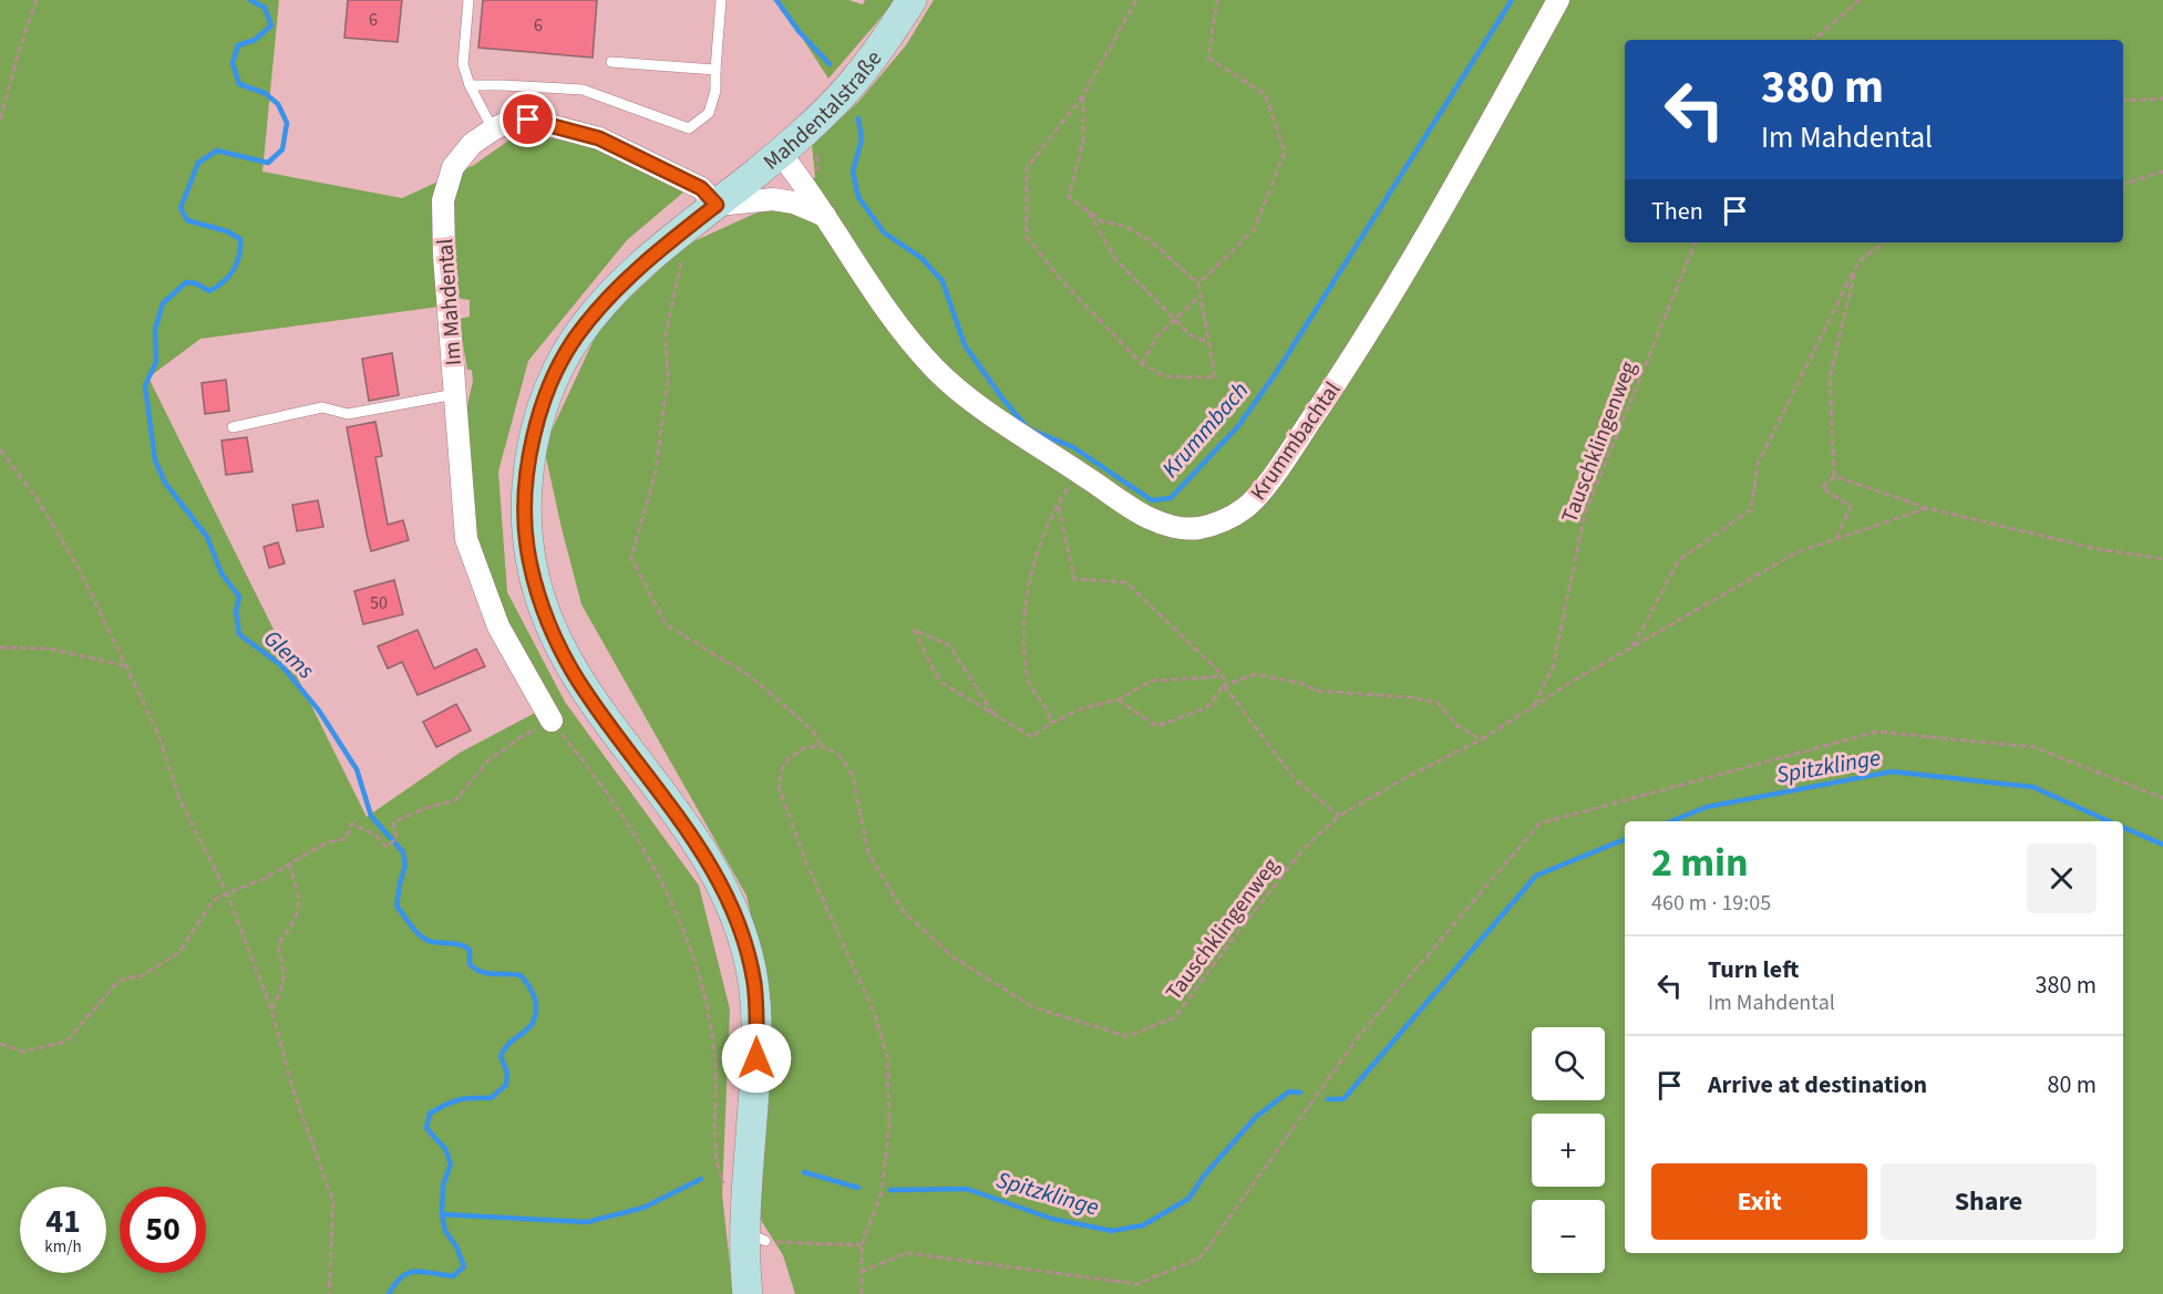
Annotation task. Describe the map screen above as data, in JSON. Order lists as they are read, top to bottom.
{
  "streets": {
    "main road": ["Mahdentalstraße"],
    "street": ["Im Mahdental", "Krummbachtal"],
    "path": ["Tauschklingenweg"]
  },
  "crossings": [
    ["Mahdentalstraße", "Im Mahdental"],
    ["Mahdentalstraße", "Krummbachtal"],
    ["Mahdentalstraße", "Tauschklingenweg"]
  ],
  "water": ["Krummbach", "Glems", "Spitzklinge"],
  "house_numbers": ["6", "6", "50"],
  "page": {
    "turn": ["380 m", "Im Mahdental"],
    "then": "Then",
    "heading": ["2 min", "460 m · 19:05"],
    "list": [
      {
        "name": "Turn left",
        "note": "Im Mahdental",
        "value": "380 m"
      },
      {
        "name": "Arrive at destination",
        "value": "80 m"
      }
    ],
    "map_buttons": ["+", "−"],
    "buttons": ["Exit", "Share"],
    "speed": "41 km/h",
    "limit": "50"
  }
}
